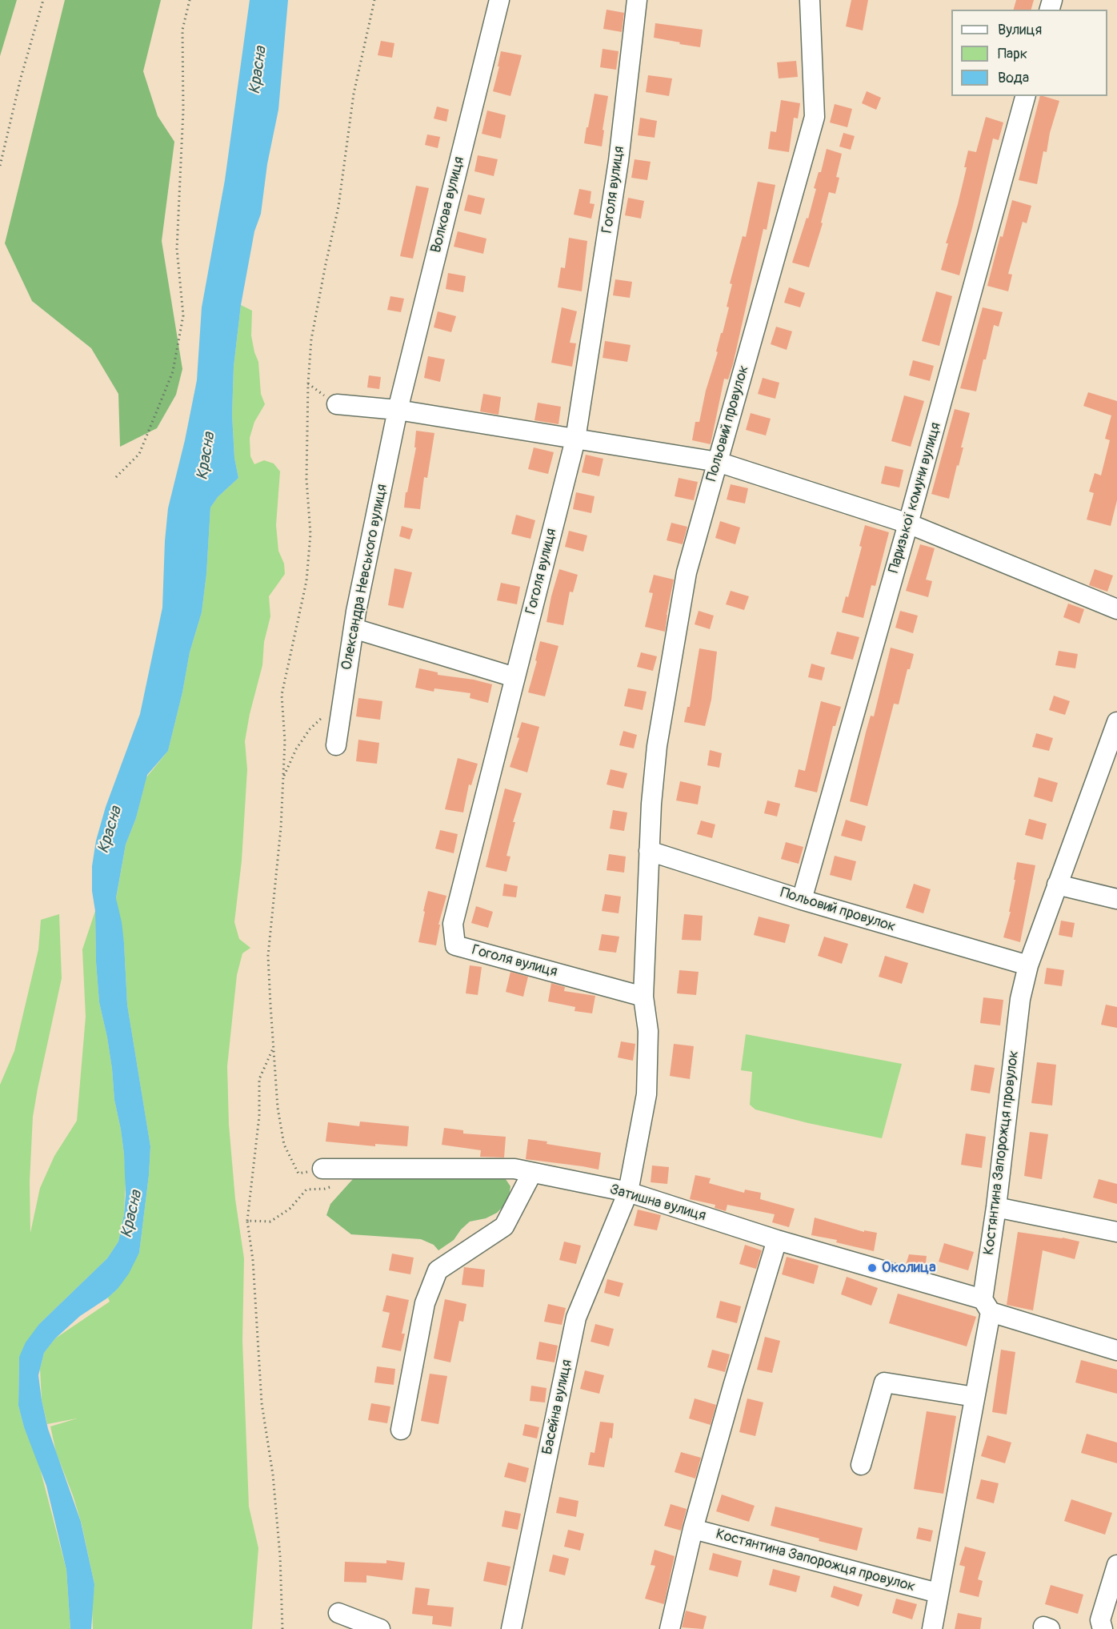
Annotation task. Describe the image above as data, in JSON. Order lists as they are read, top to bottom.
{
  "streets": {
    "street": [
      "Гоголя вулиця",
      "Волкова вулиця",
      "Польовий провулок",
      "Паризької комуни вулиця",
      "Олександра Невського вулиця",
      "Костянтина Запорожця провулок",
      "Затишна вулиця",
      "Басейна вулиця"
    ]
  },
  "crossings": [
    ["Гоголя вулиця", "Польовий провулок"],
    ["Волкова вулиця", "Олександра Невського вулиця"],
    ["Польовий провулок", "Паризької комуни вулиця"],
    ["Польовий провулок", "Костянтина Запорожця провулок"],
    ["Польовий провулок", "Затишна вулиця"],
    ["Польовий провулок", "Басейна вулиця"],
    ["Костянтина Запорожця провулок", "Затишна вулиця"],
    ["Затишна вулиця", "Басейна вулиця"]
  ],
  "water": ["Красна"],
  "places": ["Околица"],
  "legend": ["Вулиця", "Парк", "Вода"]
}
